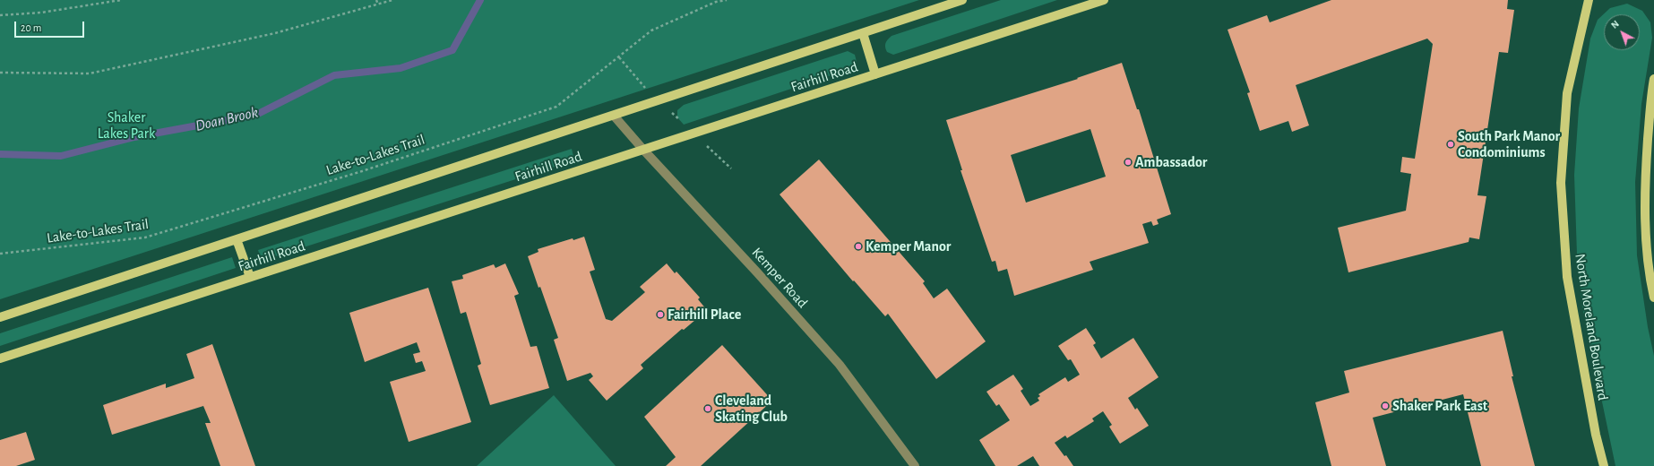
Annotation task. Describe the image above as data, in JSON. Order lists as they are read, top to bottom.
{
  "streets": {
    "main road": ["Fairhill Road", "North Moreland Boulevard"],
    "street": ["Kemper Road"],
    "path": ["Lake-to-Lakes Trail"]
  },
  "crossings": [
    ["Fairhill Road", "Kemper Road"]
  ],
  "water": ["Doan Brook"],
  "parks": ["Shaker Lakes Park"],
  "places": [
    "South Park Manor Condominiums",
    "Ambassador",
    "Kemper Manor",
    "Fairhill Place",
    "Shaker Park East",
    "Cleveland Skating Club"
  ],
  "scale_bar": "20 m",
  "north": "top left"
}
